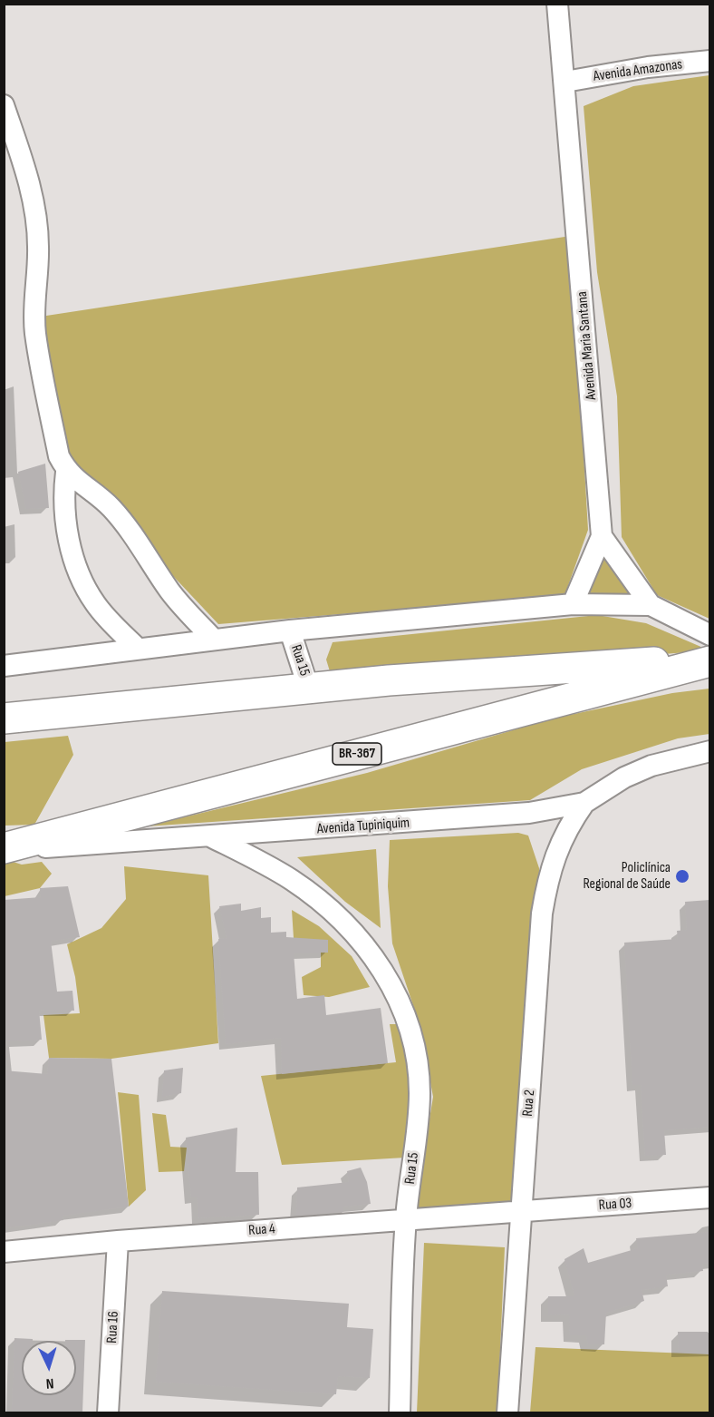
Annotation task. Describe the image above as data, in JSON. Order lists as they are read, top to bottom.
{
  "streets": {
    "main road": ["BR-367"],
    "street": [
      "Avenida Amazonas",
      "Avenida Maria Santana",
      "Rua 15",
      "Avenida Tupiniquim",
      "Rua 2",
      "Rua 03",
      "Rua 4",
      "Rua 16"
    ]
  },
  "crossings": [
    ["Avenida Amazonas", "Avenida Maria Santana"],
    ["Rua 15", "BR-367"],
    ["Rua 15", "Avenida Tupiniquim"],
    ["Rua 15", "Rua 4"],
    ["BR-367", "Avenida Tupiniquim"],
    ["Avenida Tupiniquim", "Rua 2"],
    ["Rua 2", "Rua 03"],
    ["Rua 2", "Rua 4"],
    ["Rua 03", "Rua 4"],
    ["Rua 4", "Rua 16"]
  ],
  "places": ["Policlínica Regional de Saúde"],
  "north": "bottom"
}
